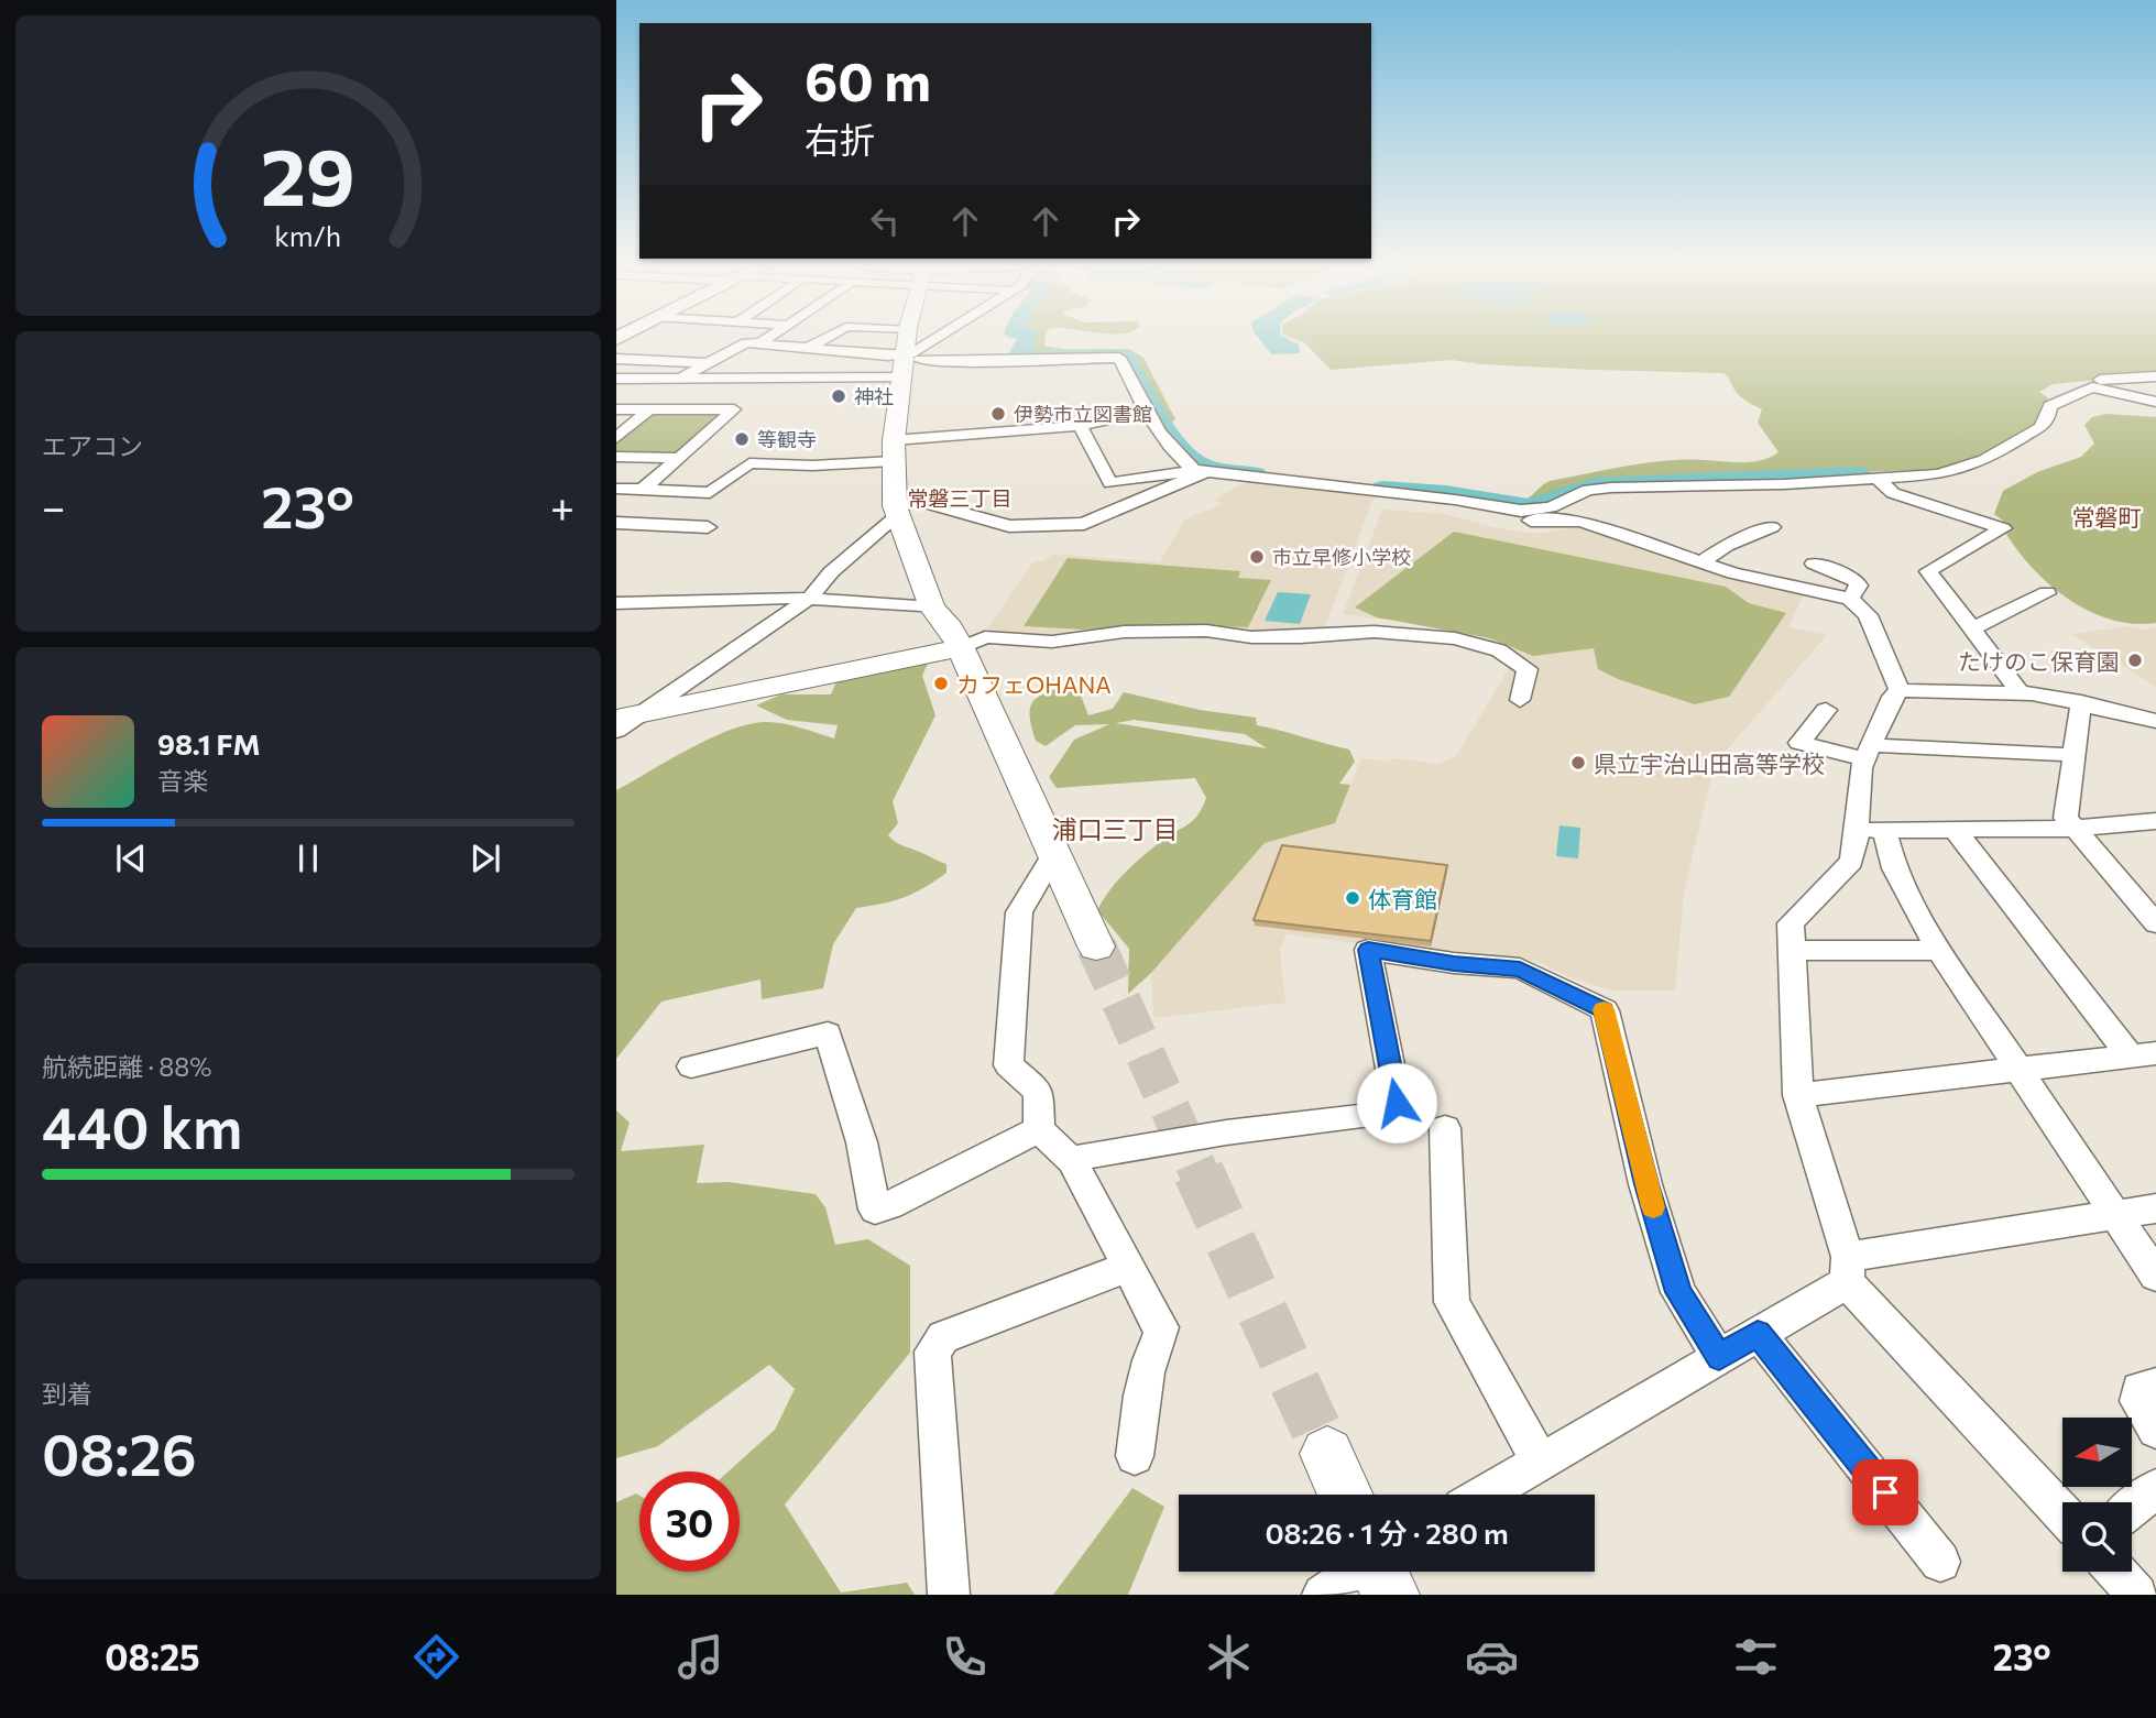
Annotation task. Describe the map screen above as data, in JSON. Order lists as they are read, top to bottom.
{
  "districts": ["常磐三丁目", "常磐町", "浦口三丁目"],
  "places": [
    "神社",
    "伊勢市立図書館",
    "等観寺",
    "市立早修小学校",
    "たけのこ保育園",
    "カフェOHANA",
    "県立宇治山田高等学校",
    "体育館"
  ],
  "north": "left",
  "page": {
    "turn": ["60 m", "右折"],
    "tile": [
      "エアコン",
      ["航続距離 · 88%", "440 km"],
      ["到着", "08:26"]
    ],
    "heat": ["−", "23°", "+"],
    "song": ["98.1 FM", "音楽"],
    "limit": "30",
    "trip": "08:26 · 1 分 · 280 m",
    "tabs": ["08:25", "23°"],
    "gauge": ["29", "km/h"]
  }
}
